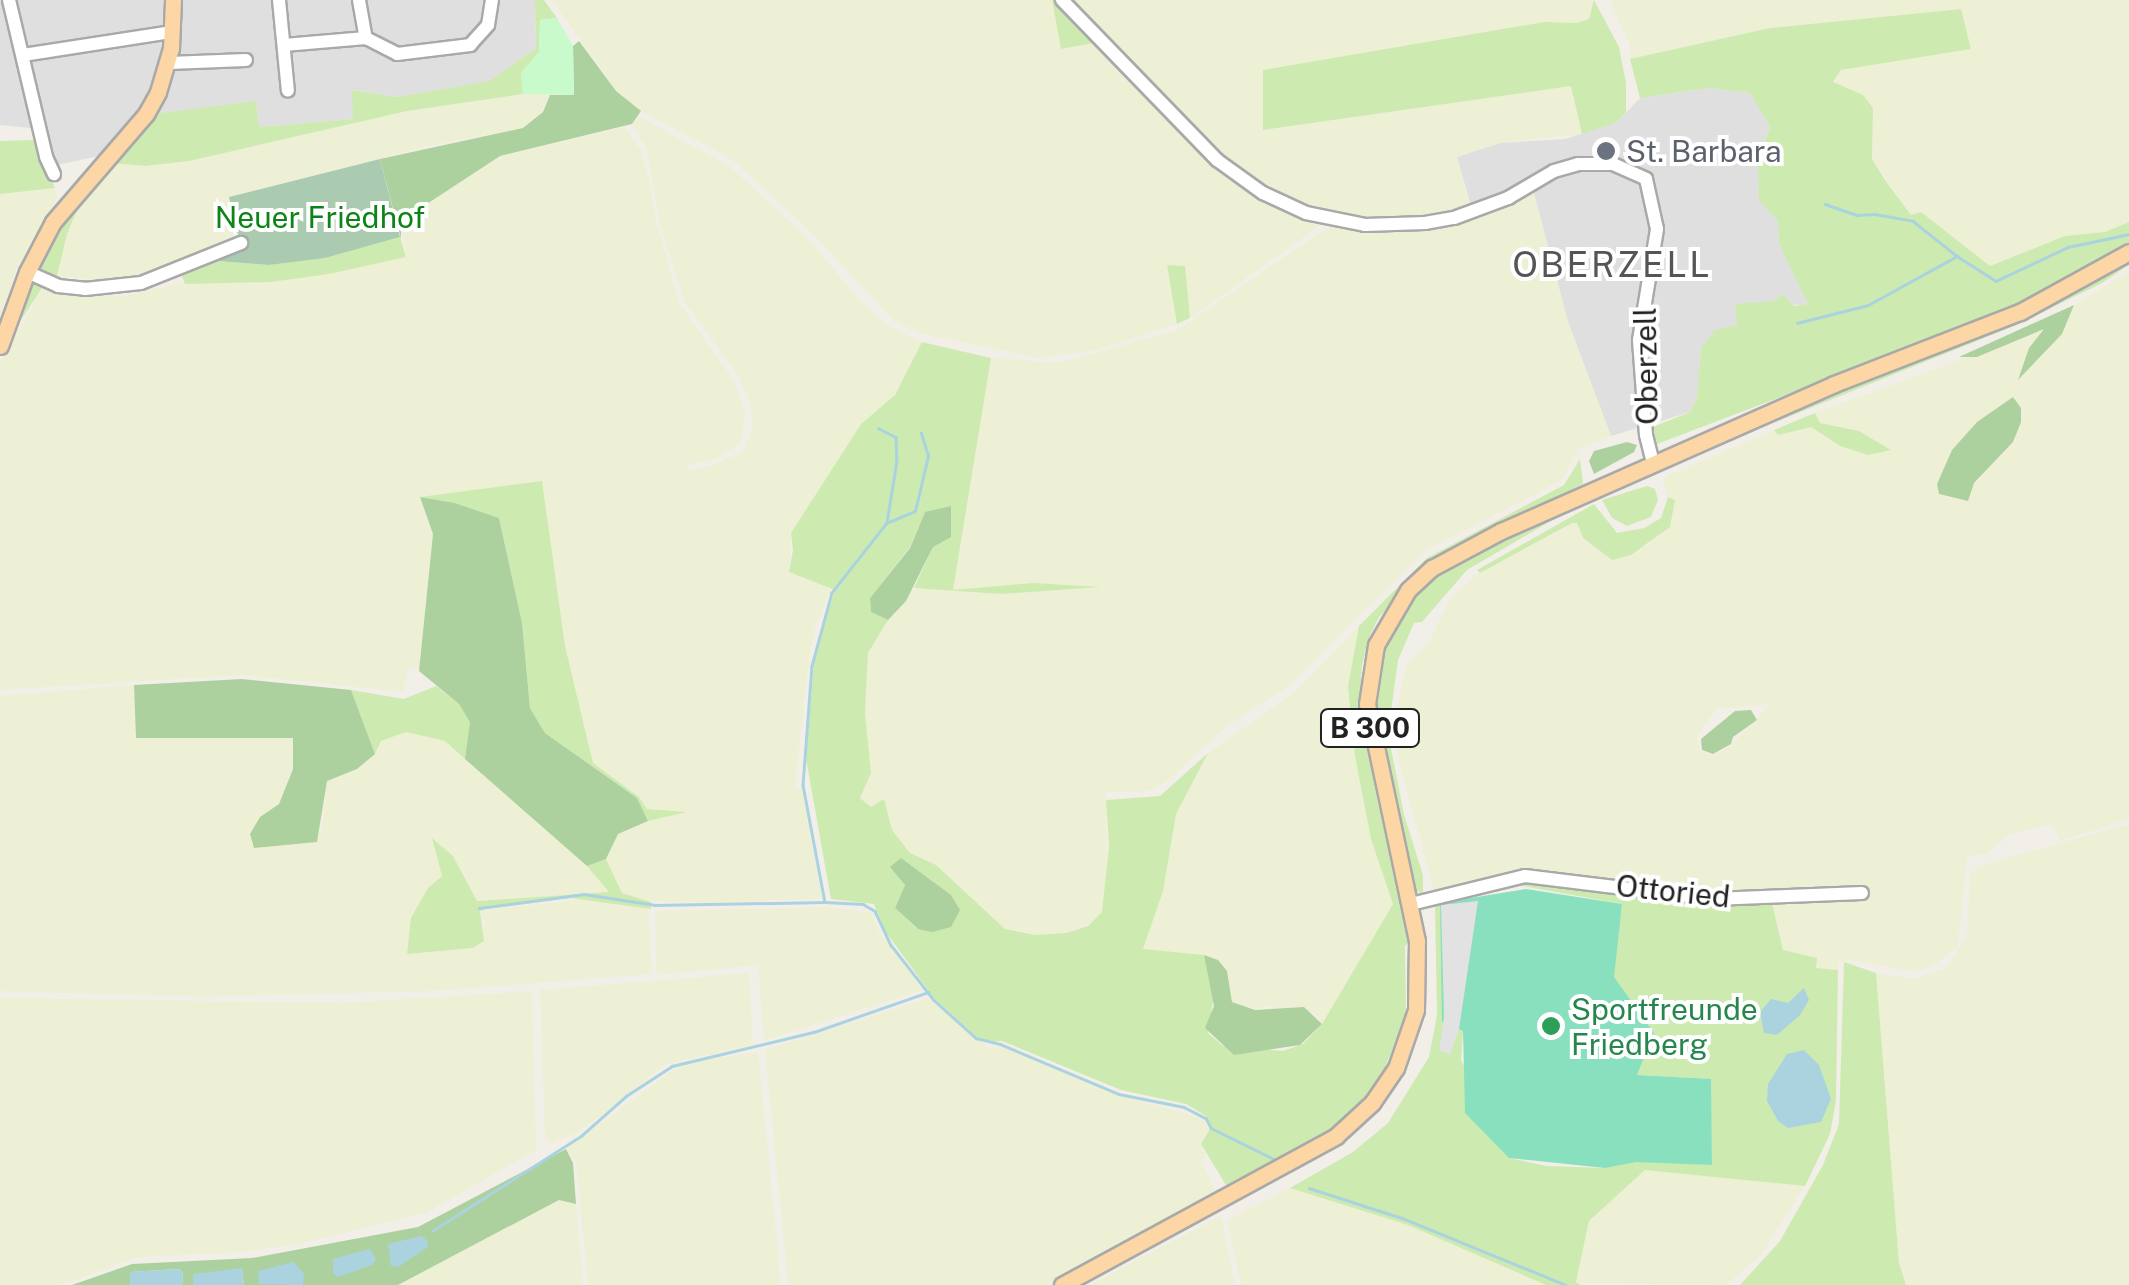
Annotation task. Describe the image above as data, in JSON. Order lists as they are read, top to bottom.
{
  "streets": {
    "main road": ["B 300"],
    "street": ["Oberzell", "Ottoried"]
  },
  "crossings": [
    ["Oberzell", "B 300"],
    ["B 300", "Ottoried"]
  ],
  "districts": ["OBERZELL"],
  "parks": ["Neuer Friedhof"],
  "places": ["St. Barbara", "Sportfreunde Friedberg"]
}
